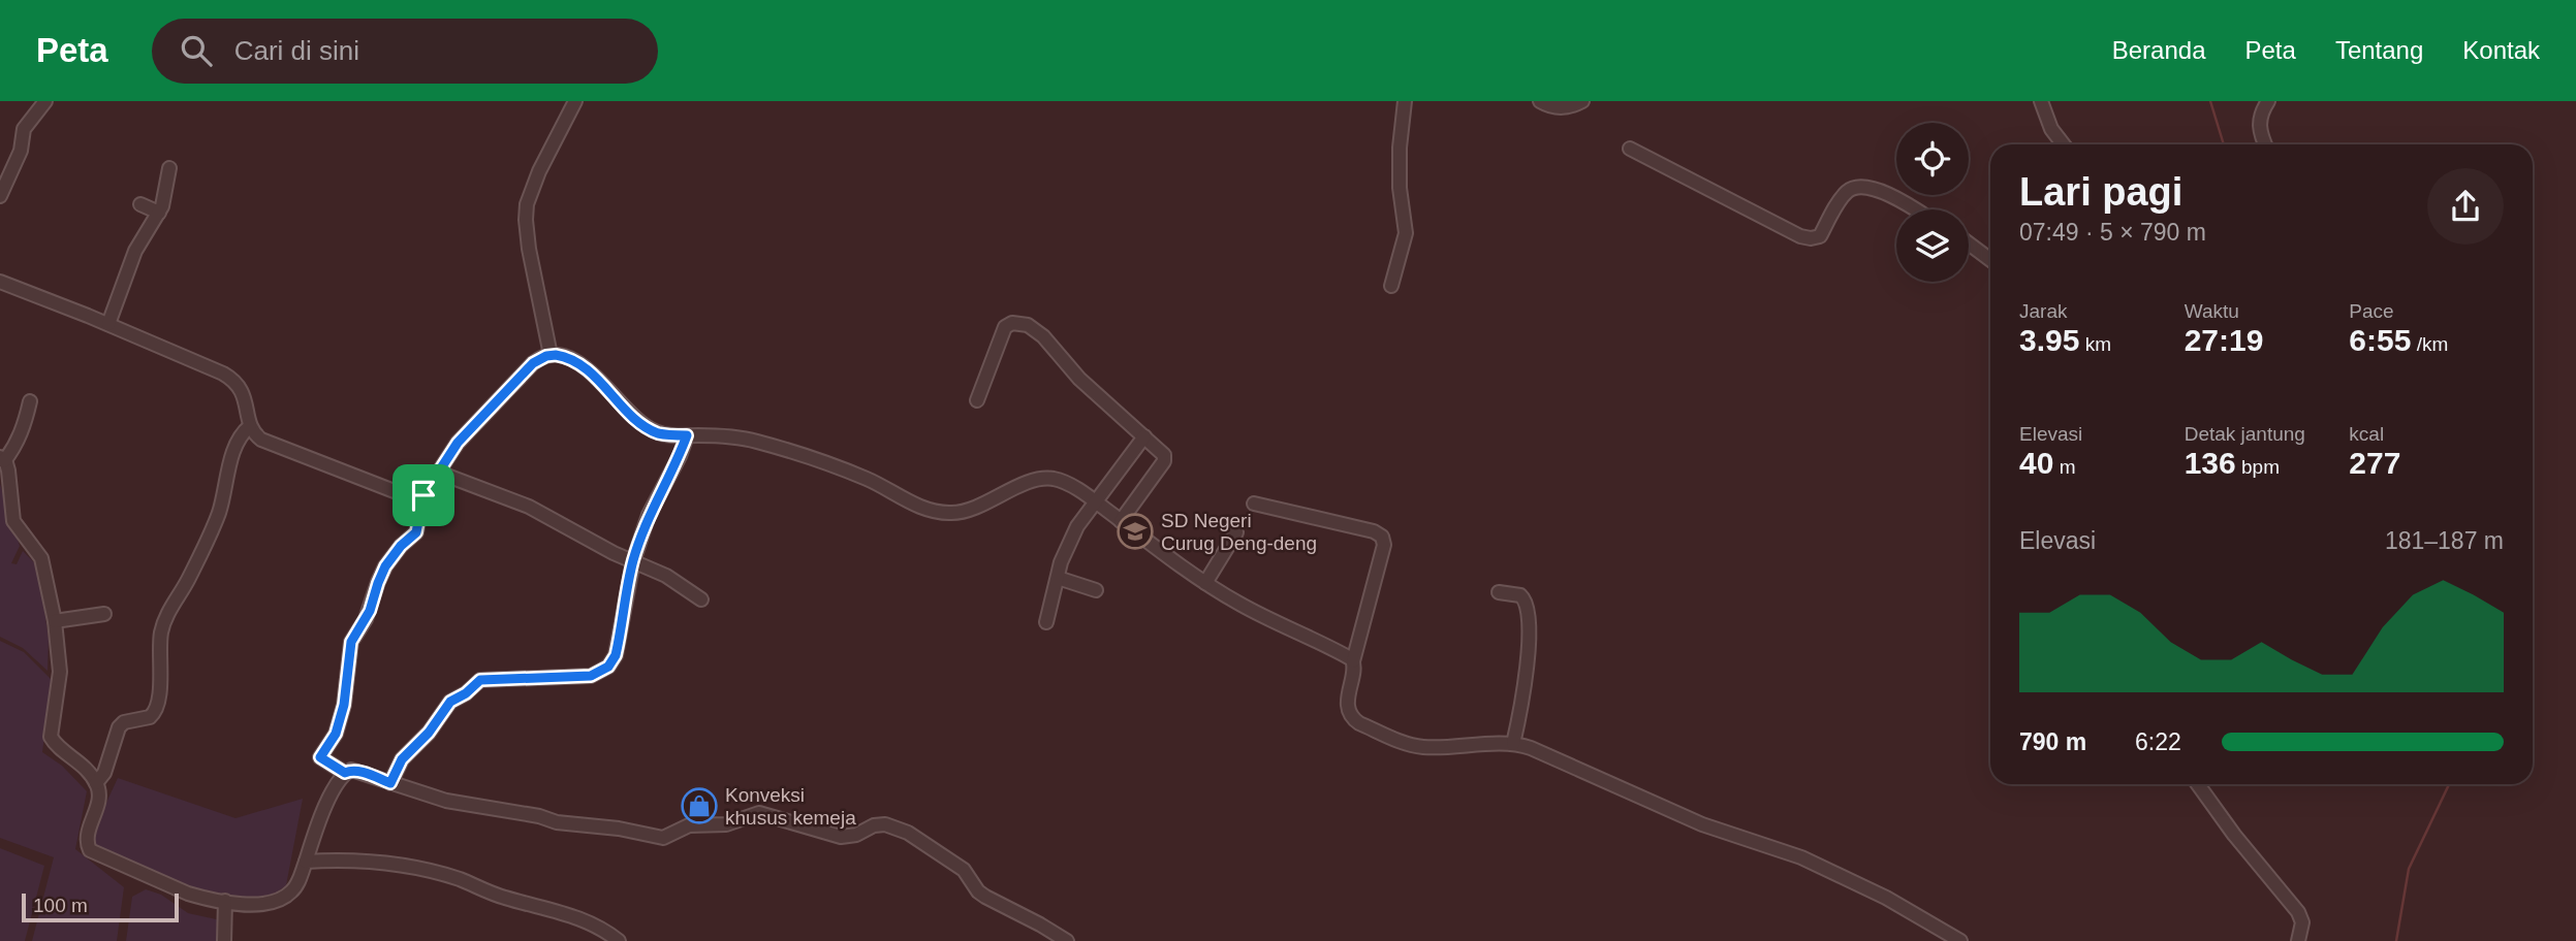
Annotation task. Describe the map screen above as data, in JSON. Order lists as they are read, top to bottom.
{
  "places": {
    "school or university": ["SD Negeri Curug Deng-deng"],
    "shop": ["Konveksi khusus kemeja"]
  },
  "scale_bar": "100 m",
  "page": {
    "header": "Peta",
    "search": "Cari di sini",
    "nav": [
      "Beranda",
      "Peta",
      "Tentang",
      "Kontak"
    ],
    "heading": ["Lari pagi", "07:49 · 5 × 790 m"],
    "stats": [
      ["Jarak", "3.95 km"],
      ["Waktu", "27:19"],
      ["Pace", "6:55 /km"],
      ["Elevasi", "40 m"],
      ["Detak jantung", "136 bpm"],
      ["kcal", "277"]
    ],
    "chart": ["Elevasi", "181–187 m"],
    "list": [
      {
        "name": "790 m",
        "note": "6:22"
      }
    ],
    "scale": "100 m"
  }
}
